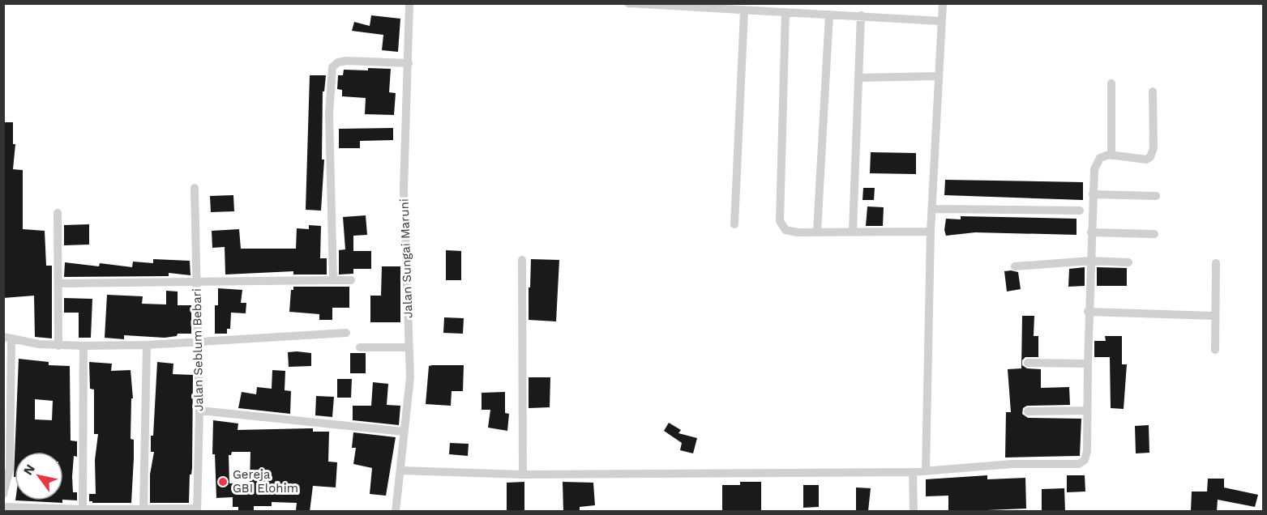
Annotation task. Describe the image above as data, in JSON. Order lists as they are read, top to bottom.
{
  "streets": {
    "street": ["Jalan Sungai Maruni", "Jalan Seblum Bebari"]
  },
  "places": ["Gereja GBI Elohim"],
  "north": "top left"
}
